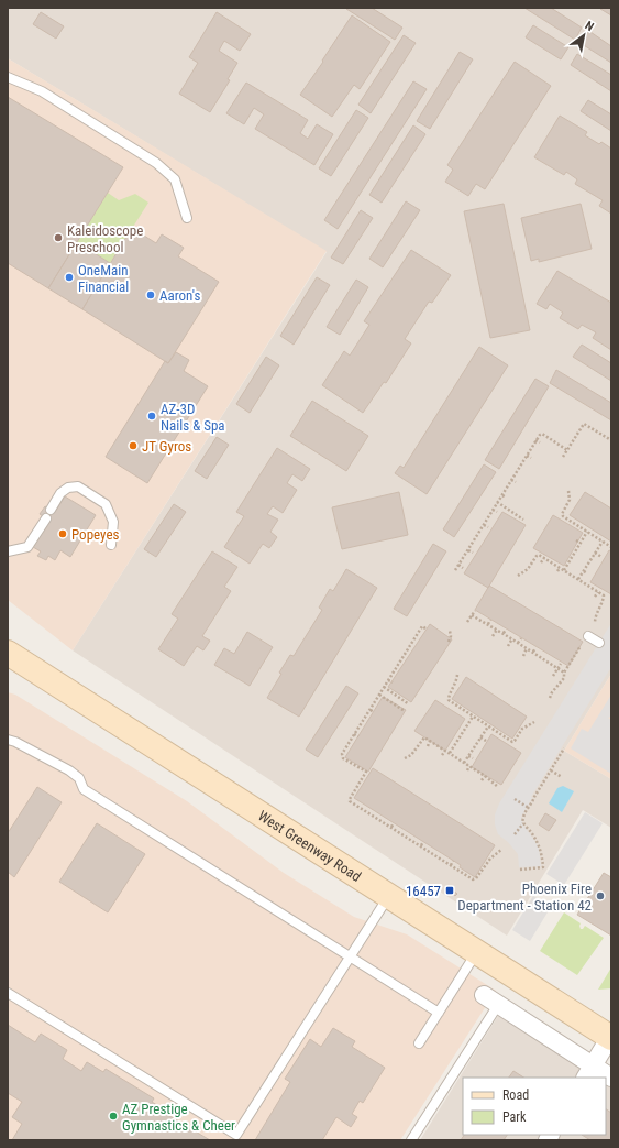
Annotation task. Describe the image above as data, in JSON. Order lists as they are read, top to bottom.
{
  "streets": {
    "main road": ["West Greenway Road"]
  },
  "places": {
    "other": [
      "Kaleidoscope Preschool",
      "OneMain Financial",
      "Aaron's",
      "AZ-3D Nails & Spa",
      "JT Gyros",
      "Popeyes",
      "Phoenix Fire Department - Station 42",
      "AZ Prestige Gymnastics & Cheer"
    ],
    "transit": ["16457"]
  },
  "legend": ["Road", "Park"],
  "north": "top right"
}
